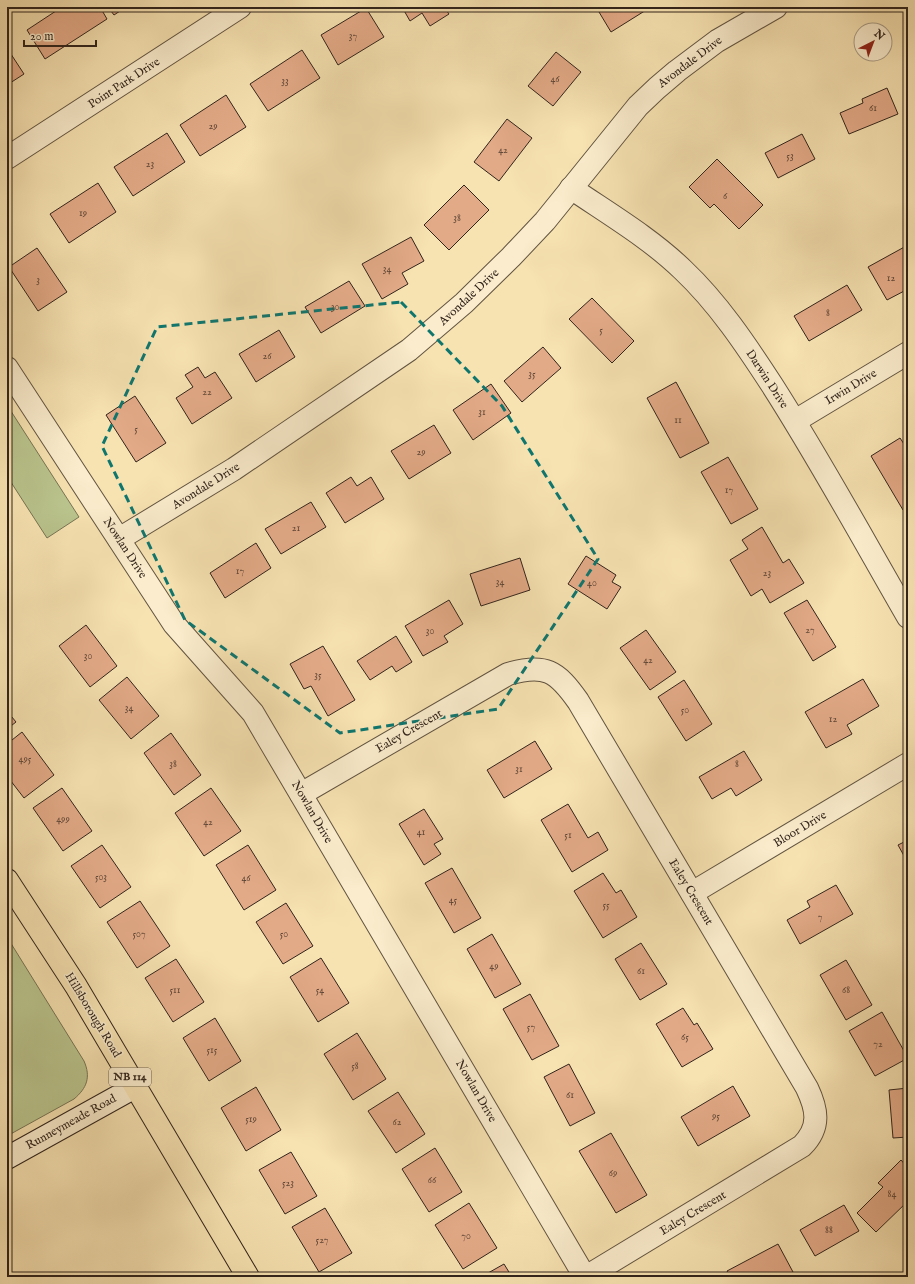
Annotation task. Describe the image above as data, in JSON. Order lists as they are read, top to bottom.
{
  "streets": {
    "main road": ["Hillsborough Road", "NB 114"],
    "street": [
      "Avondale Drive",
      "Point Park Drive",
      "Darwin Drive",
      "Irwin Drive",
      "Nowlan Drive",
      "Ealey Crescent",
      "Bloor Drive",
      "Runneymeade Road"
    ]
  },
  "crossings": [
    ["Avondale Drive", "Darwin Drive"],
    ["Avondale Drive", "Nowlan Drive"],
    ["Darwin Drive", "Irwin Drive"],
    ["Nowlan Drive", "Ealey Crescent"],
    ["Ealey Crescent", "Bloor Drive"],
    ["Hillsborough Road", "Runneymeade Road"]
  ],
  "house_numbers": [
    "37",
    "46",
    "33",
    "61",
    "29",
    "42",
    "53",
    "23",
    "6",
    "19",
    "38",
    "34",
    "12",
    "3",
    "30",
    "8",
    "5",
    "26",
    "35",
    "22",
    "31",
    "11",
    "5",
    "29",
    "17",
    "21",
    "17",
    "23",
    "34",
    "40",
    "27",
    "30",
    "30",
    "42",
    "35",
    "34",
    "50",
    "12",
    "495",
    "38",
    "8",
    "31",
    "499",
    "42",
    "41",
    "51",
    "503",
    "46",
    "45",
    "55",
    "7",
    "507",
    "50",
    "49",
    "61",
    "511",
    "54",
    "68",
    "57",
    "65",
    "72",
    "515",
    "58",
    "61",
    "95",
    "519",
    "62",
    "69",
    "66",
    "523",
    "84",
    "88",
    "70",
    "527"
  ],
  "scale_bar": "20 m",
  "north": "top right"
}
